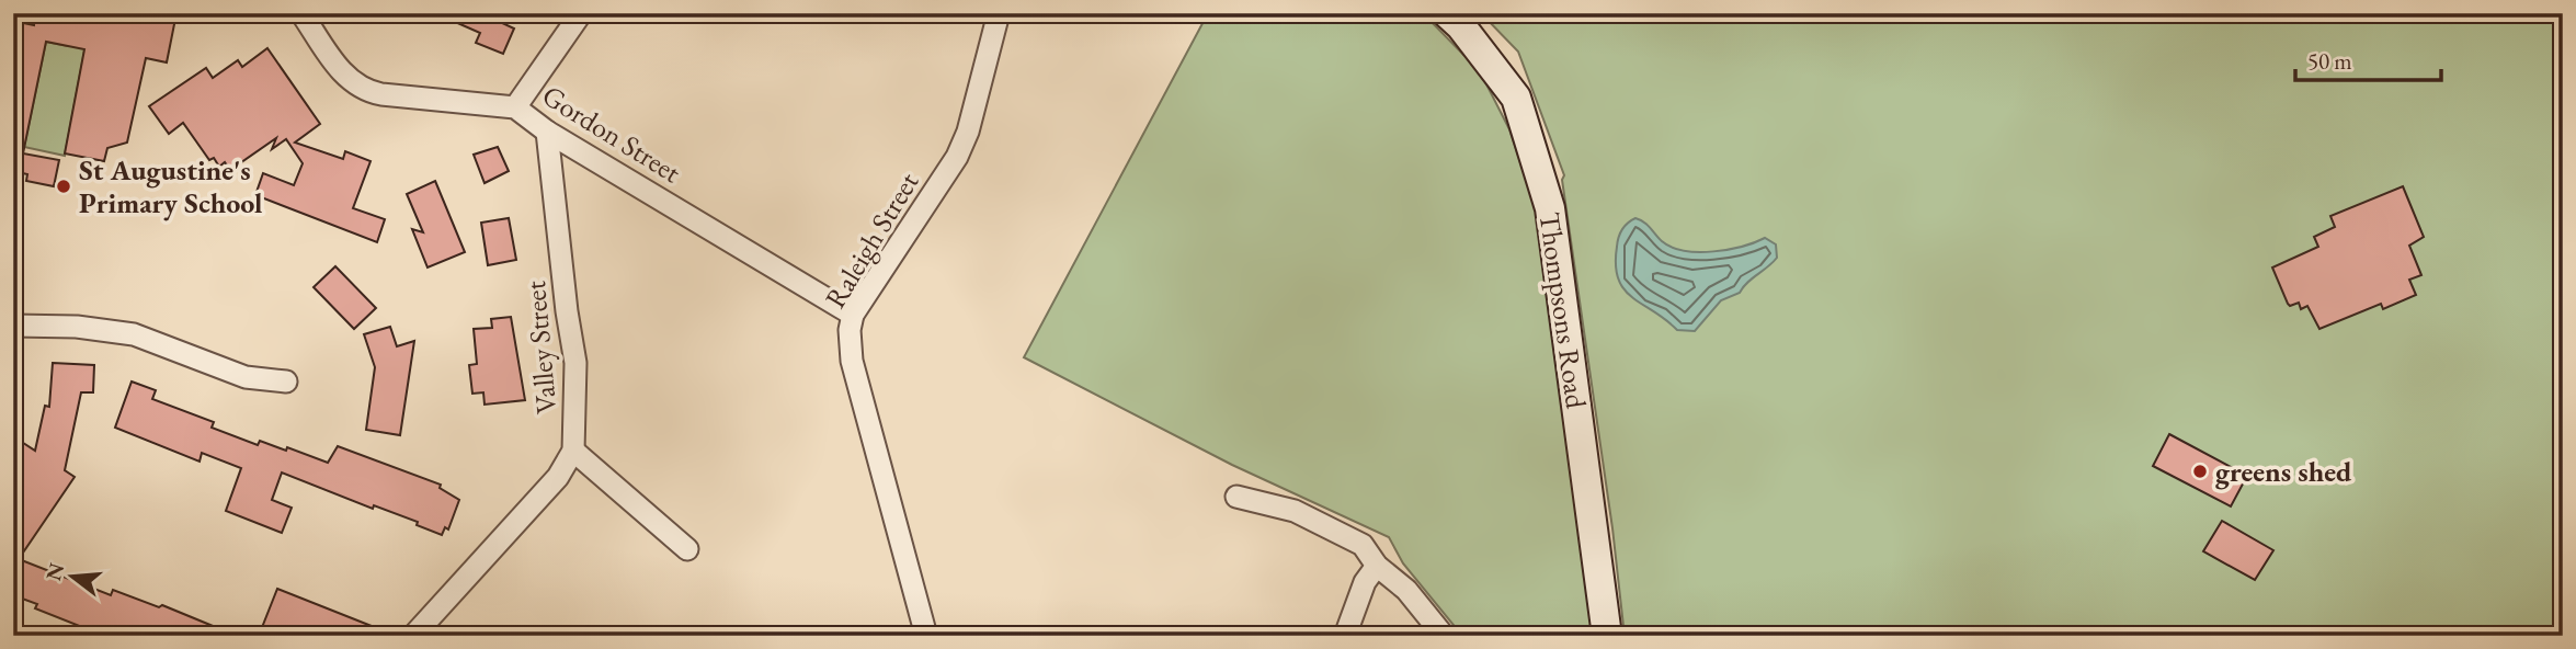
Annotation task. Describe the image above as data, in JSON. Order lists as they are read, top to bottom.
{
  "streets": {
    "street": [
      "Gordon Street",
      "Raleigh Street",
      "Thompsons Road",
      "Valley Street"
    ]
  },
  "crossings": [
    ["Gordon Street", "Raleigh Street"],
    ["Gordon Street", "Valley Street"]
  ],
  "places": ["St Augustine's Primary School", "greens shed"],
  "scale_bar": "50 m",
  "north": "left"
}
